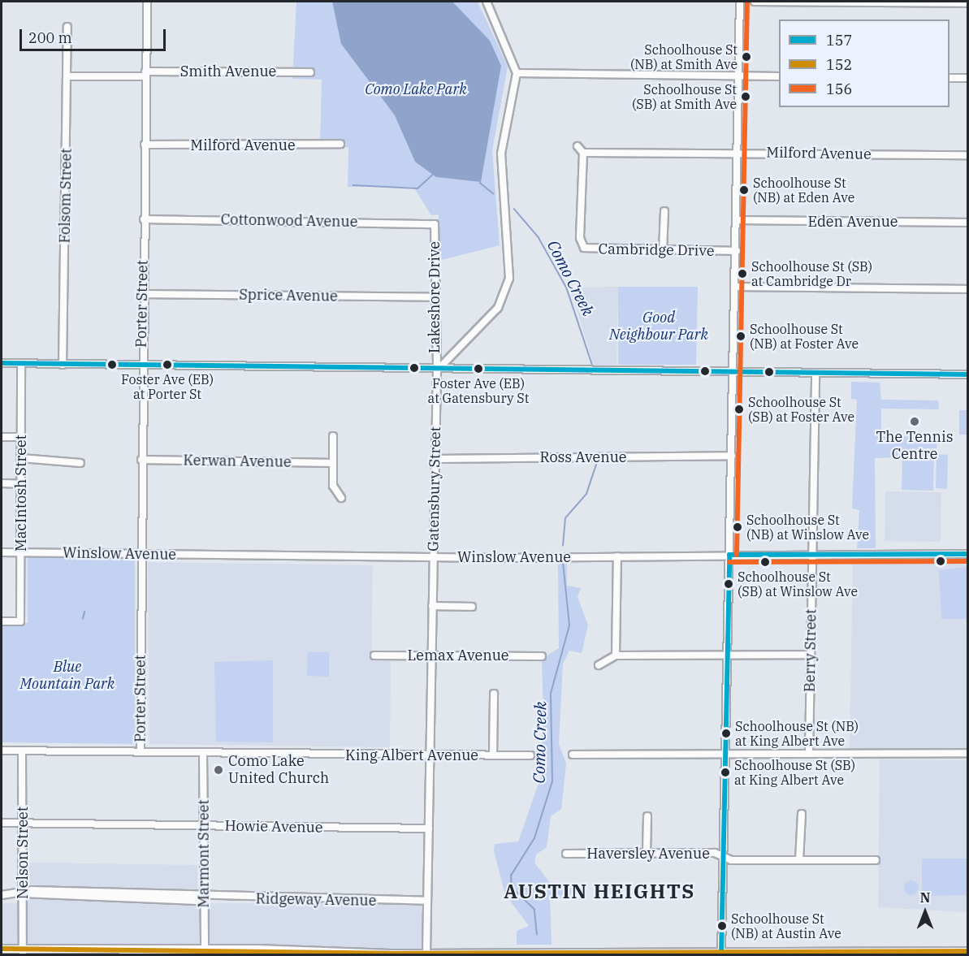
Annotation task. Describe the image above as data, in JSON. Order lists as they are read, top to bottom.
{
  "streets": {
    "street": [
      "Smith Avenue",
      "Milford Avenue",
      "Folsom Street",
      "Cottonwood Avenue",
      "Eden Avenue",
      "Cambridge Drive",
      "Sprice Avenue",
      "Lakeshore Drive",
      "Porter Street",
      "Ross Avenue",
      "Kerwan Avenue",
      "Gatensbury Street",
      "MacIntosh Street",
      "Winslow Avenue",
      "Berry Street",
      "Lemax Avenue",
      "King Albert Avenue",
      "Howie Avenue",
      "Nelson Street",
      "Marmont Street",
      "Haversley Avenue",
      "Ridgeway Avenue"
    ]
  },
  "crossings": [
    ["Smith Avenue", "Folsom Street"],
    ["Smith Avenue", "Porter Street"],
    ["Milford Avenue", "Cambridge Drive"],
    ["Milford Avenue", "Porter Street"],
    ["Cottonwood Avenue", "Lakeshore Drive"],
    ["Cottonwood Avenue", "Porter Street"],
    ["Sprice Avenue", "Lakeshore Drive"],
    ["Sprice Avenue", "Porter Street"],
    ["Lakeshore Drive", "Gatensbury Street"],
    ["Porter Street", "Kerwan Avenue"],
    ["Porter Street", "Winslow Avenue"],
    ["Porter Street", "King Albert Avenue"],
    ["Ross Avenue", "Gatensbury Street"],
    ["Gatensbury Street", "Winslow Avenue"],
    ["Gatensbury Street", "Lemax Avenue"],
    ["Gatensbury Street", "King Albert Avenue"],
    ["Gatensbury Street", "Howie Avenue"],
    ["Gatensbury Street", "Ridgeway Avenue"],
    ["MacIntosh Street", "Winslow Avenue"],
    ["Winslow Avenue", "Berry Street"],
    ["King Albert Avenue", "Nelson Street"],
    ["King Albert Avenue", "Marmont Street"],
    ["Howie Avenue", "Nelson Street"],
    ["Howie Avenue", "Marmont Street"],
    ["Nelson Street", "Ridgeway Avenue"],
    ["Marmont Street", "Ridgeway Avenue"]
  ],
  "districts": ["AUSTIN HEIGHTS"],
  "water": ["Como Creek"],
  "parks": ["Como Lake Park", "Good Neighbour Park", "Blue Mountain Park"],
  "places": [
    "Schoolhouse St (NB) at Smith Ave",
    "Schoolhouse St (SB) at Smith Ave",
    "Schoolhouse St (NB) at Eden Ave",
    "Schoolhouse St (SB) at Cambridge Dr",
    "Schoolhouse St (NB) at Foster Ave",
    "Foster Ave (EB) at Porter St",
    "Foster Ave (EB) at Gatensbury St",
    "Schoolhouse St (SB) at Foster Ave",
    "The Tennis Centre",
    "Schoolhouse St (NB) at Winslow Ave",
    "Schoolhouse St (SB) at Winslow Ave",
    "Schoolhouse St (NB) at King Albert Ave",
    "Como Lake United Church",
    "Schoolhouse St (SB) at King Albert Ave",
    "Schoolhouse St (NB) at Austin Ave"
  ],
  "lines": ["transit line 156", "transit line 157", "transit line 152"],
  "legend": ["157", "152", "156"],
  "scale_bar": "200 m",
  "north": "top"
}
